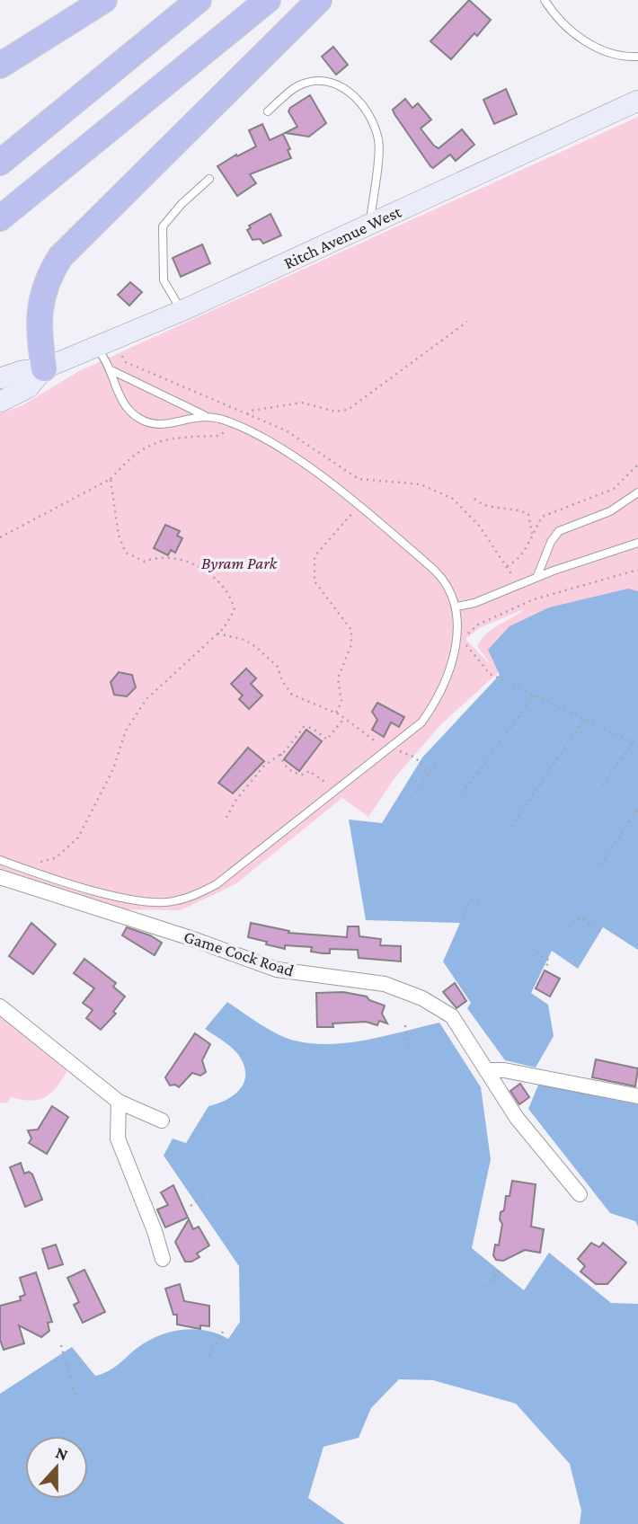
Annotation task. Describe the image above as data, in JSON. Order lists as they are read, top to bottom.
{
  "streets": {
    "main road": ["Ritch Avenue West"],
    "street": ["Game Cock Road"]
  },
  "parks": ["Byram Park"],
  "north": "top"
}
